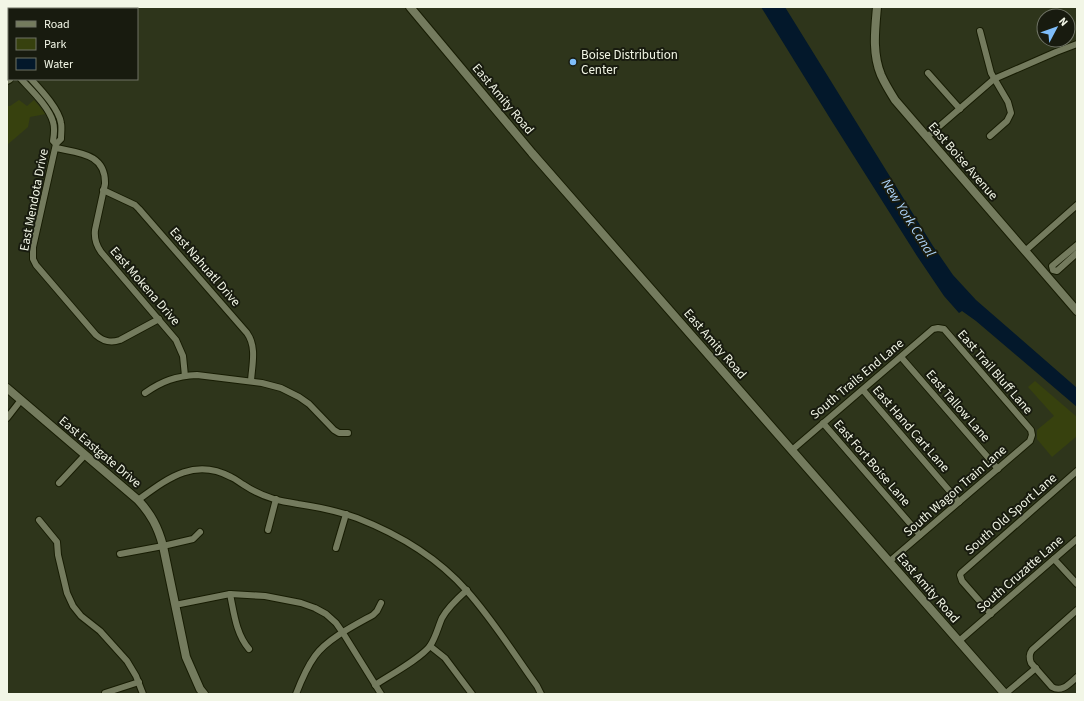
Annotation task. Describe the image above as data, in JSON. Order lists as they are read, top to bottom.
{
  "streets": {
    "street": [
      "East Amity Road",
      "East Boise Avenue",
      "East Mendota Drive",
      "East Nahuatl Drive",
      "East Mokena Drive",
      "East Trail Bluff Lane",
      "South Trails End Lane",
      "East Tallow Lane",
      "East Hand Cart Lane",
      "East Eastgate Drive",
      "East Fort Boise Lane",
      "South Wagon Train Lane",
      "South Old Sport Lane",
      "South Cruzatte Lane"
    ]
  },
  "crossings": [
    ["East Amity Road", "South Trails End Lane"],
    ["East Amity Road", "South Wagon Train Lane"],
    ["East Amity Road", "South Cruzatte Lane"],
    ["East Mendota Drive", "East Mokena Drive"],
    ["East Nahuatl Drive", "East Mokena Drive"],
    ["East Trail Bluff Lane", "South Trails End Lane"],
    ["East Trail Bluff Lane", "South Wagon Train Lane"],
    ["South Trails End Lane", "East Tallow Lane"],
    ["South Trails End Lane", "East Hand Cart Lane"],
    ["South Trails End Lane", "East Fort Boise Lane"],
    ["East Tallow Lane", "South Wagon Train Lane"],
    ["East Hand Cart Lane", "South Wagon Train Lane"],
    ["East Fort Boise Lane", "South Wagon Train Lane"],
    ["South Old Sport Lane", "South Cruzatte Lane"]
  ],
  "water": ["New York Canal"],
  "places": ["Boise Distribution Center"],
  "legend": ["Road", "Park", "Water"],
  "north": "top right"
}
